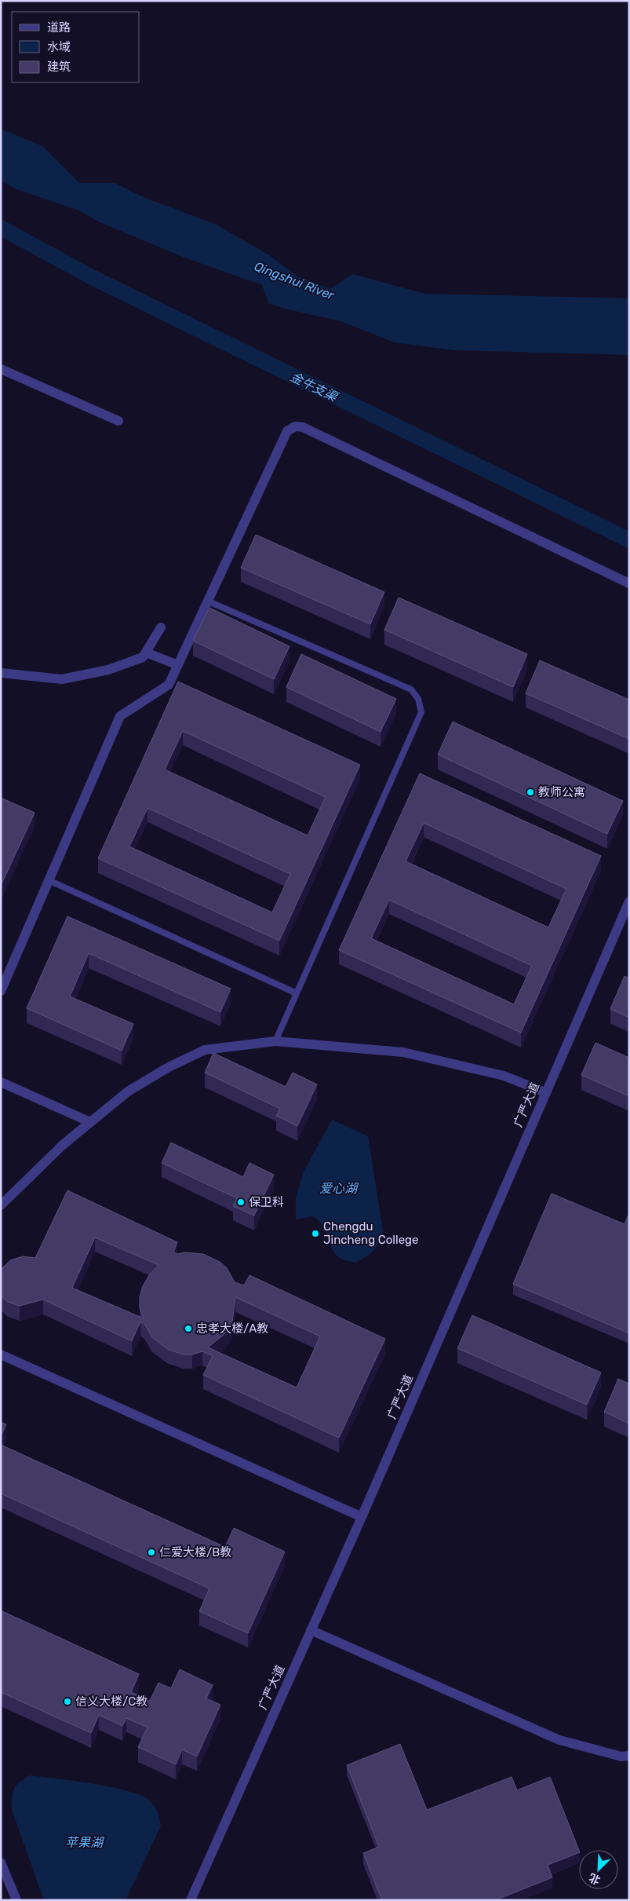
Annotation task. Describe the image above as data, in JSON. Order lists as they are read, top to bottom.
{
  "streets": {
    "street": ["广严大道"]
  },
  "water": [
    "Qingshui River",
    "金牛支渠",
    "爱心湖",
    "苹果湖"
  ],
  "places": [
    "教师公寓",
    "保卫科",
    "Chengdu Jincheng College",
    "忠孝大楼/A教",
    "仁爱大楼/B教",
    "信义大楼/C教"
  ],
  "legend": ["道路", "水域", "建筑"],
  "north": "bottom left"
}
